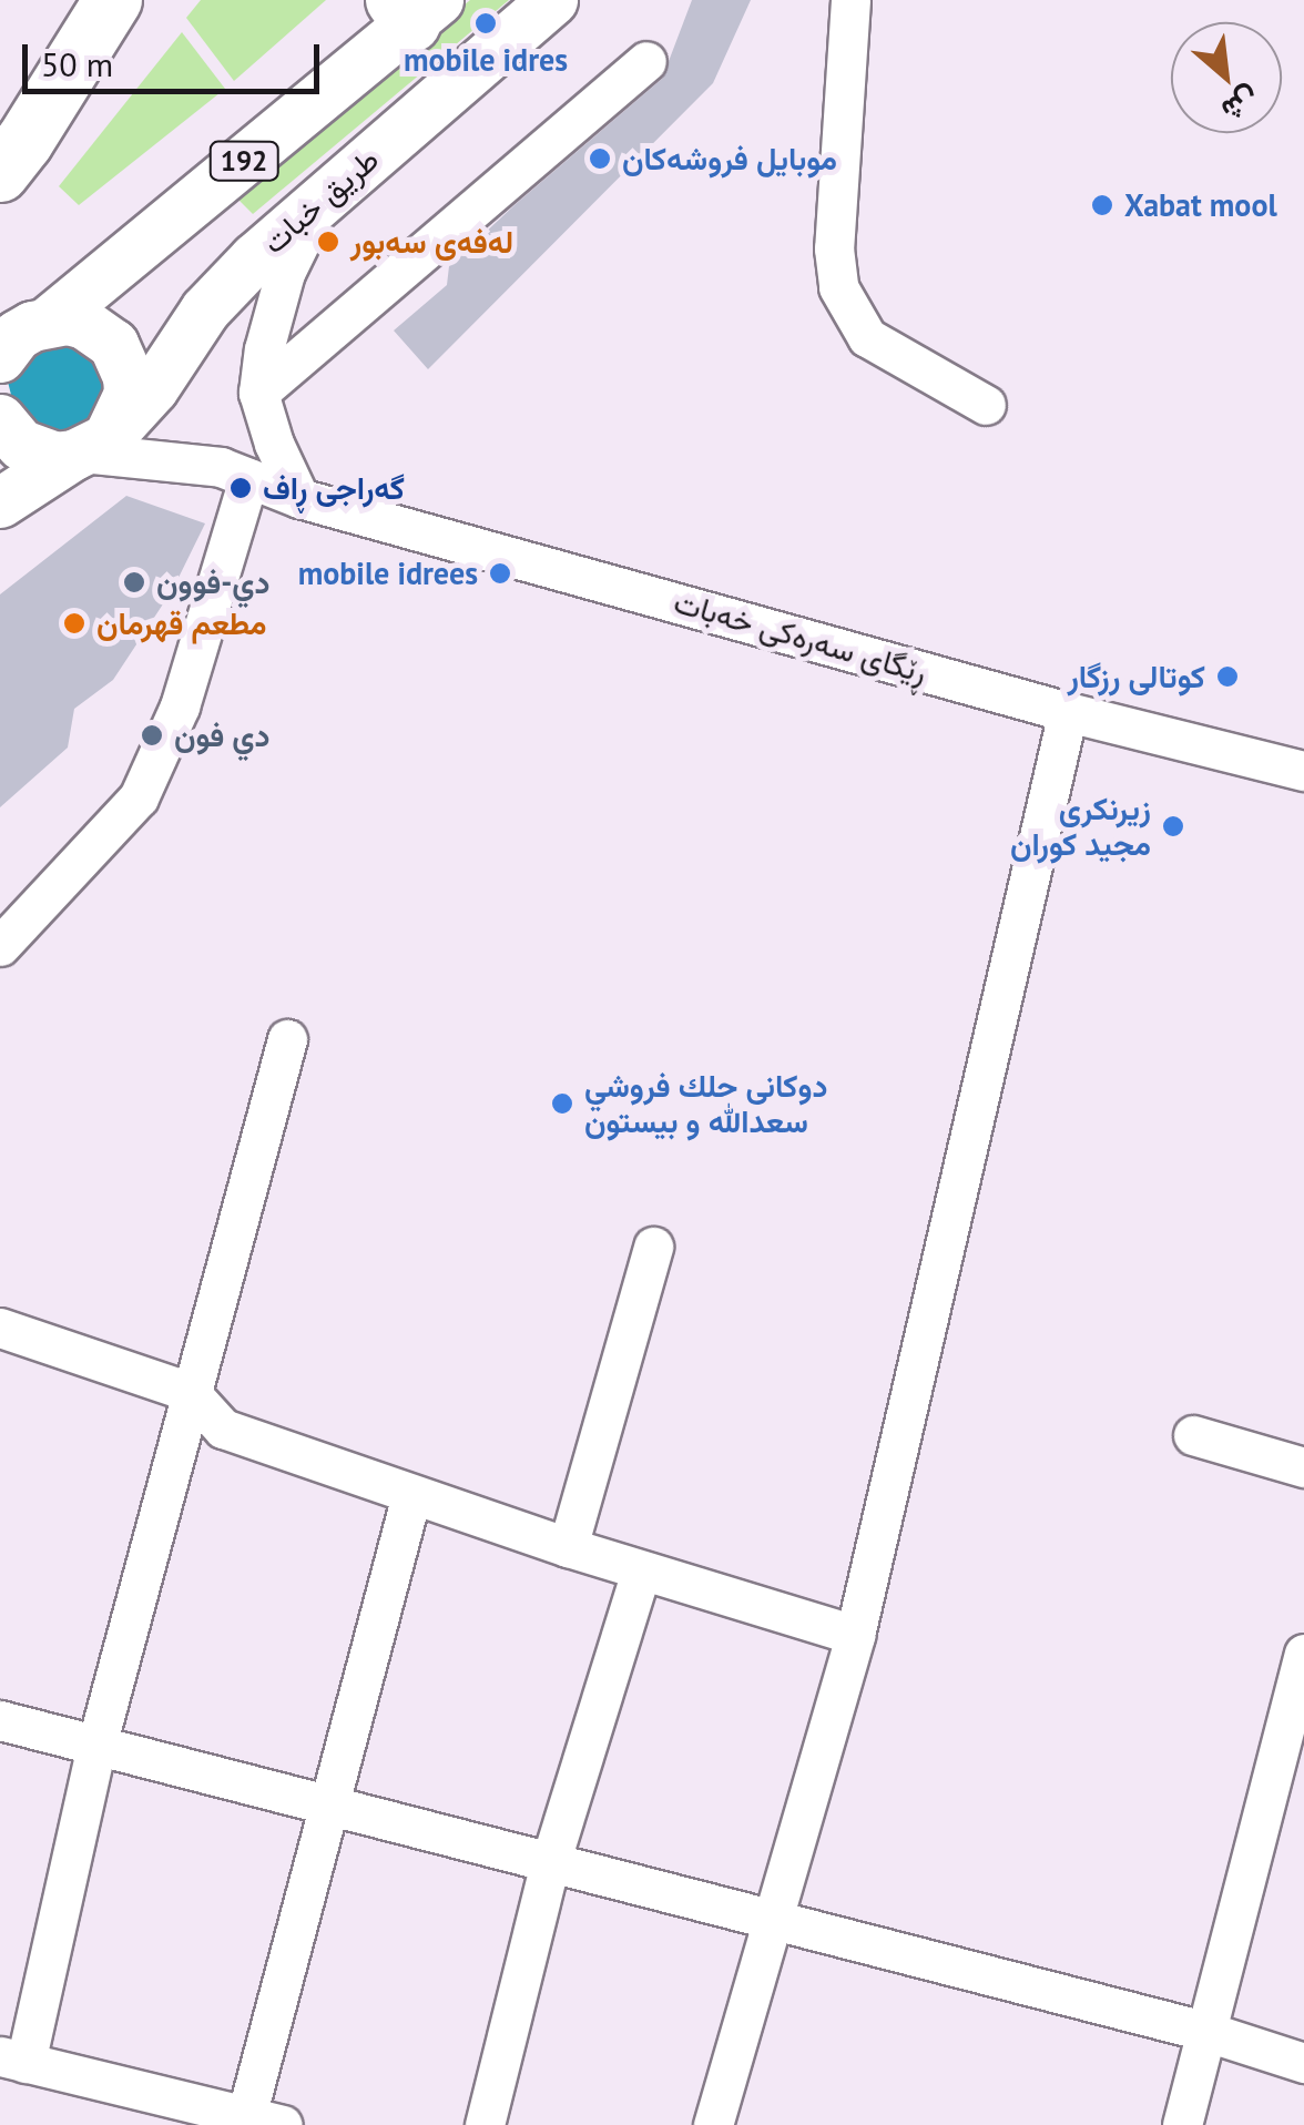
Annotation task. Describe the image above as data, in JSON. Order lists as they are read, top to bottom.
{
  "streets": {
    "main road": ["192", "طريق خبات"],
    "street": ["ڕێگای سەرەکی خەبات"]
  },
  "crossings": [
    ["طريق خبات", "ڕێگای سەرەکی خەبات"]
  ],
  "places": [
    "mobile idres",
    "موبایل فروشەکان",
    "Xabat mool",
    "لەفەی سەبور",
    "گەراجی ڕاف",
    "mobile idrees",
    "دي-فوون",
    "مطعم قهرمان",
    "كوتالى رزگار",
    "دي فون",
    "زيرنكرى مجيد كوران",
    "دوكانى جلك فروشي سعدالله و بيستون"
  ],
  "scale_bar": "50 m",
  "north": "bottom right"
}
